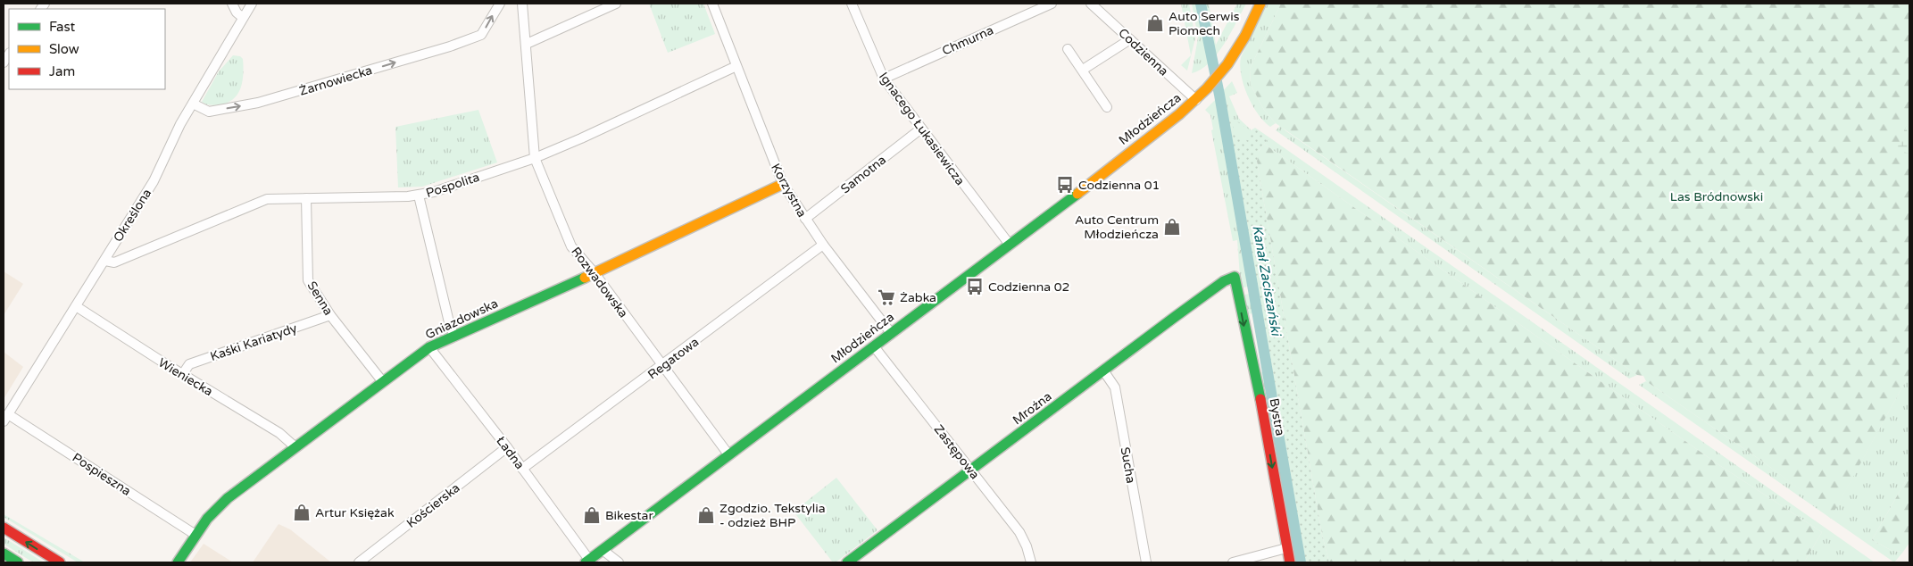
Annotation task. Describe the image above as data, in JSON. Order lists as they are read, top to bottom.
{
  "streets": {
    "street": [
      "Chmurna",
      "Codzienna",
      "Żarnowiecka",
      "Młodzieńcza",
      "Ignacego Łukasiewicza",
      "Samotna",
      "Pospolita",
      "Korzystna",
      "Określona",
      "Rozwadowska",
      "Senna",
      "Gniazdowska",
      "Kaśki Kariatydy",
      "Regatowa",
      "Wieniecka",
      "Mroźna",
      "Bystra",
      "Zastępowa",
      "Ładna",
      "Sucha",
      "Pospieszna",
      "Kościerska"
    ]
  },
  "crossings": [
    ["Chmurna", "Ignacego Łukasiewicza"],
    ["Codzienna", "Młodzieńcza"],
    ["Żarnowiecka", "Określona"],
    ["Młodzieńcza", "Ignacego Łukasiewicza"],
    ["Młodzieńcza", "Korzystna"],
    ["Młodzieńcza", "Rozwadowska"],
    ["Młodzieńcza", "Zastępowa"],
    ["Młodzieńcza", "Ładna"],
    ["Ignacego Łukasiewicza", "Samotna"],
    ["Samotna", "Korzystna"],
    ["Pospolita", "Korzystna"],
    ["Pospolita", "Określona"],
    ["Pospolita", "Rozwadowska"],
    ["Pospolita", "Senna"],
    ["Korzystna", "Gniazdowska"],
    ["Korzystna", "Regatowa"],
    ["Określona", "Wieniecka"],
    ["Określona", "Pospieszna"],
    ["Rozwadowska", "Gniazdowska"],
    ["Rozwadowska", "Regatowa"],
    ["Senna", "Gniazdowska"],
    ["Senna", "Kaśki Kariatydy"],
    ["Gniazdowska", "Wieniecka"],
    ["Gniazdowska", "Ładna"],
    ["Gniazdowska", "Pospieszna"],
    ["Kaśki Kariatydy", "Wieniecka"],
    ["Regatowa", "Ładna"],
    ["Mroźna", "Bystra"],
    ["Mroźna", "Zastępowa"],
    ["Mroźna", "Sucha"],
    ["Ładna", "Kościerska"]
  ],
  "one_way": ["Żarnowiecka", "Bystra"],
  "water": ["Kanał Zaciszański"],
  "parks": ["Las Bródnowski"],
  "places": {
    "shop": [
      "Auto Serwis Piomech",
      "Auto Centrum Młodzieńcza",
      "Artur Księżak",
      "Bikestar",
      "Zgodzio. Tekstylia - odzież BHP"
    ],
    "bus stop": ["Codzienna 01", "Codzienna 02"],
    "supermarket": ["Żabka"]
  },
  "legend": ["Fast", "Slow", "Jam"]
}
